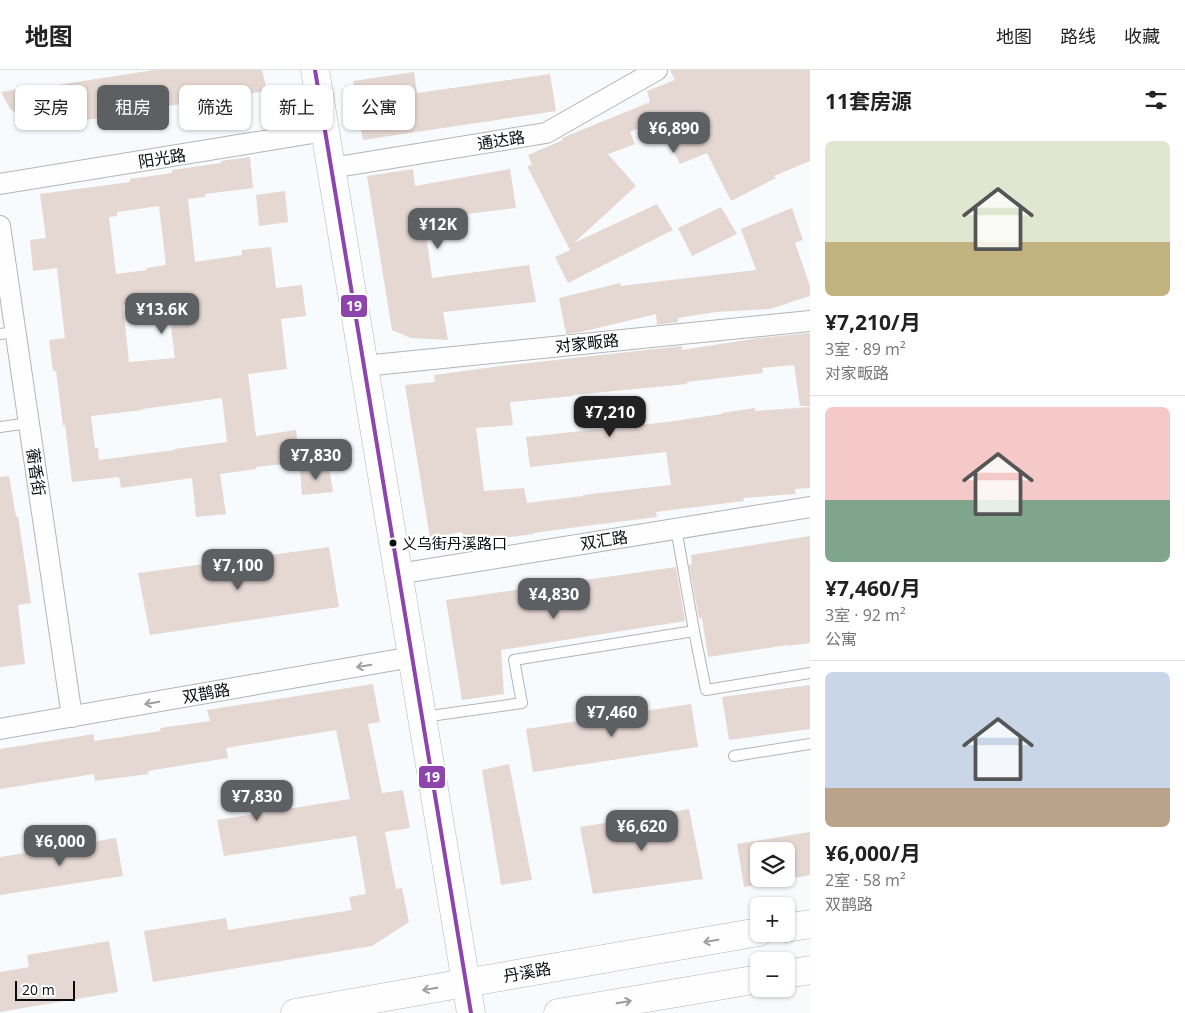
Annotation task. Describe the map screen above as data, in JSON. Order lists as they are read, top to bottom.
{
  "streets": {
    "street": [
      "通达路",
      "阳光路",
      "对家畈路",
      "蘅香街",
      "双汇路",
      "双鹊路",
      "丹溪路"
    ]
  },
  "crossings": [
    ["蘅香街", "双鹊路"]
  ],
  "one_way": ["双鹊路"],
  "places": ["义乌街丹溪路口"],
  "lines": ["transit line 19"],
  "scale_bar": "20 m",
  "page": {
    "header": "地图",
    "nav": ["地图", "路线", "收藏"],
    "heading": "11套房源",
    "chip": [
      "买房",
      "租房",
      "筛选",
      "新上",
      "公寓"
    ],
    "price": [
      "¥6,890",
      "¥12K",
      "¥13.6K",
      "¥7,210",
      "¥7,830",
      "¥7,100",
      "¥4,830",
      "¥7,460",
      "¥7,830",
      "¥6,620",
      "¥6,000"
    ],
    "list": [
      {
        "name": "¥7,210/月",
        "note": "3室 · 89 m² · 对家畈路"
      },
      {
        "name": "¥7,460/月",
        "note": "3室 · 92 m² · 公寓"
      },
      {
        "name": "¥6,000/月",
        "note": "2室 · 58 m² · 双鹊路"
      }
    ],
    "map_buttons": ["+", "−"],
    "scale": "20 m"
  }
}
